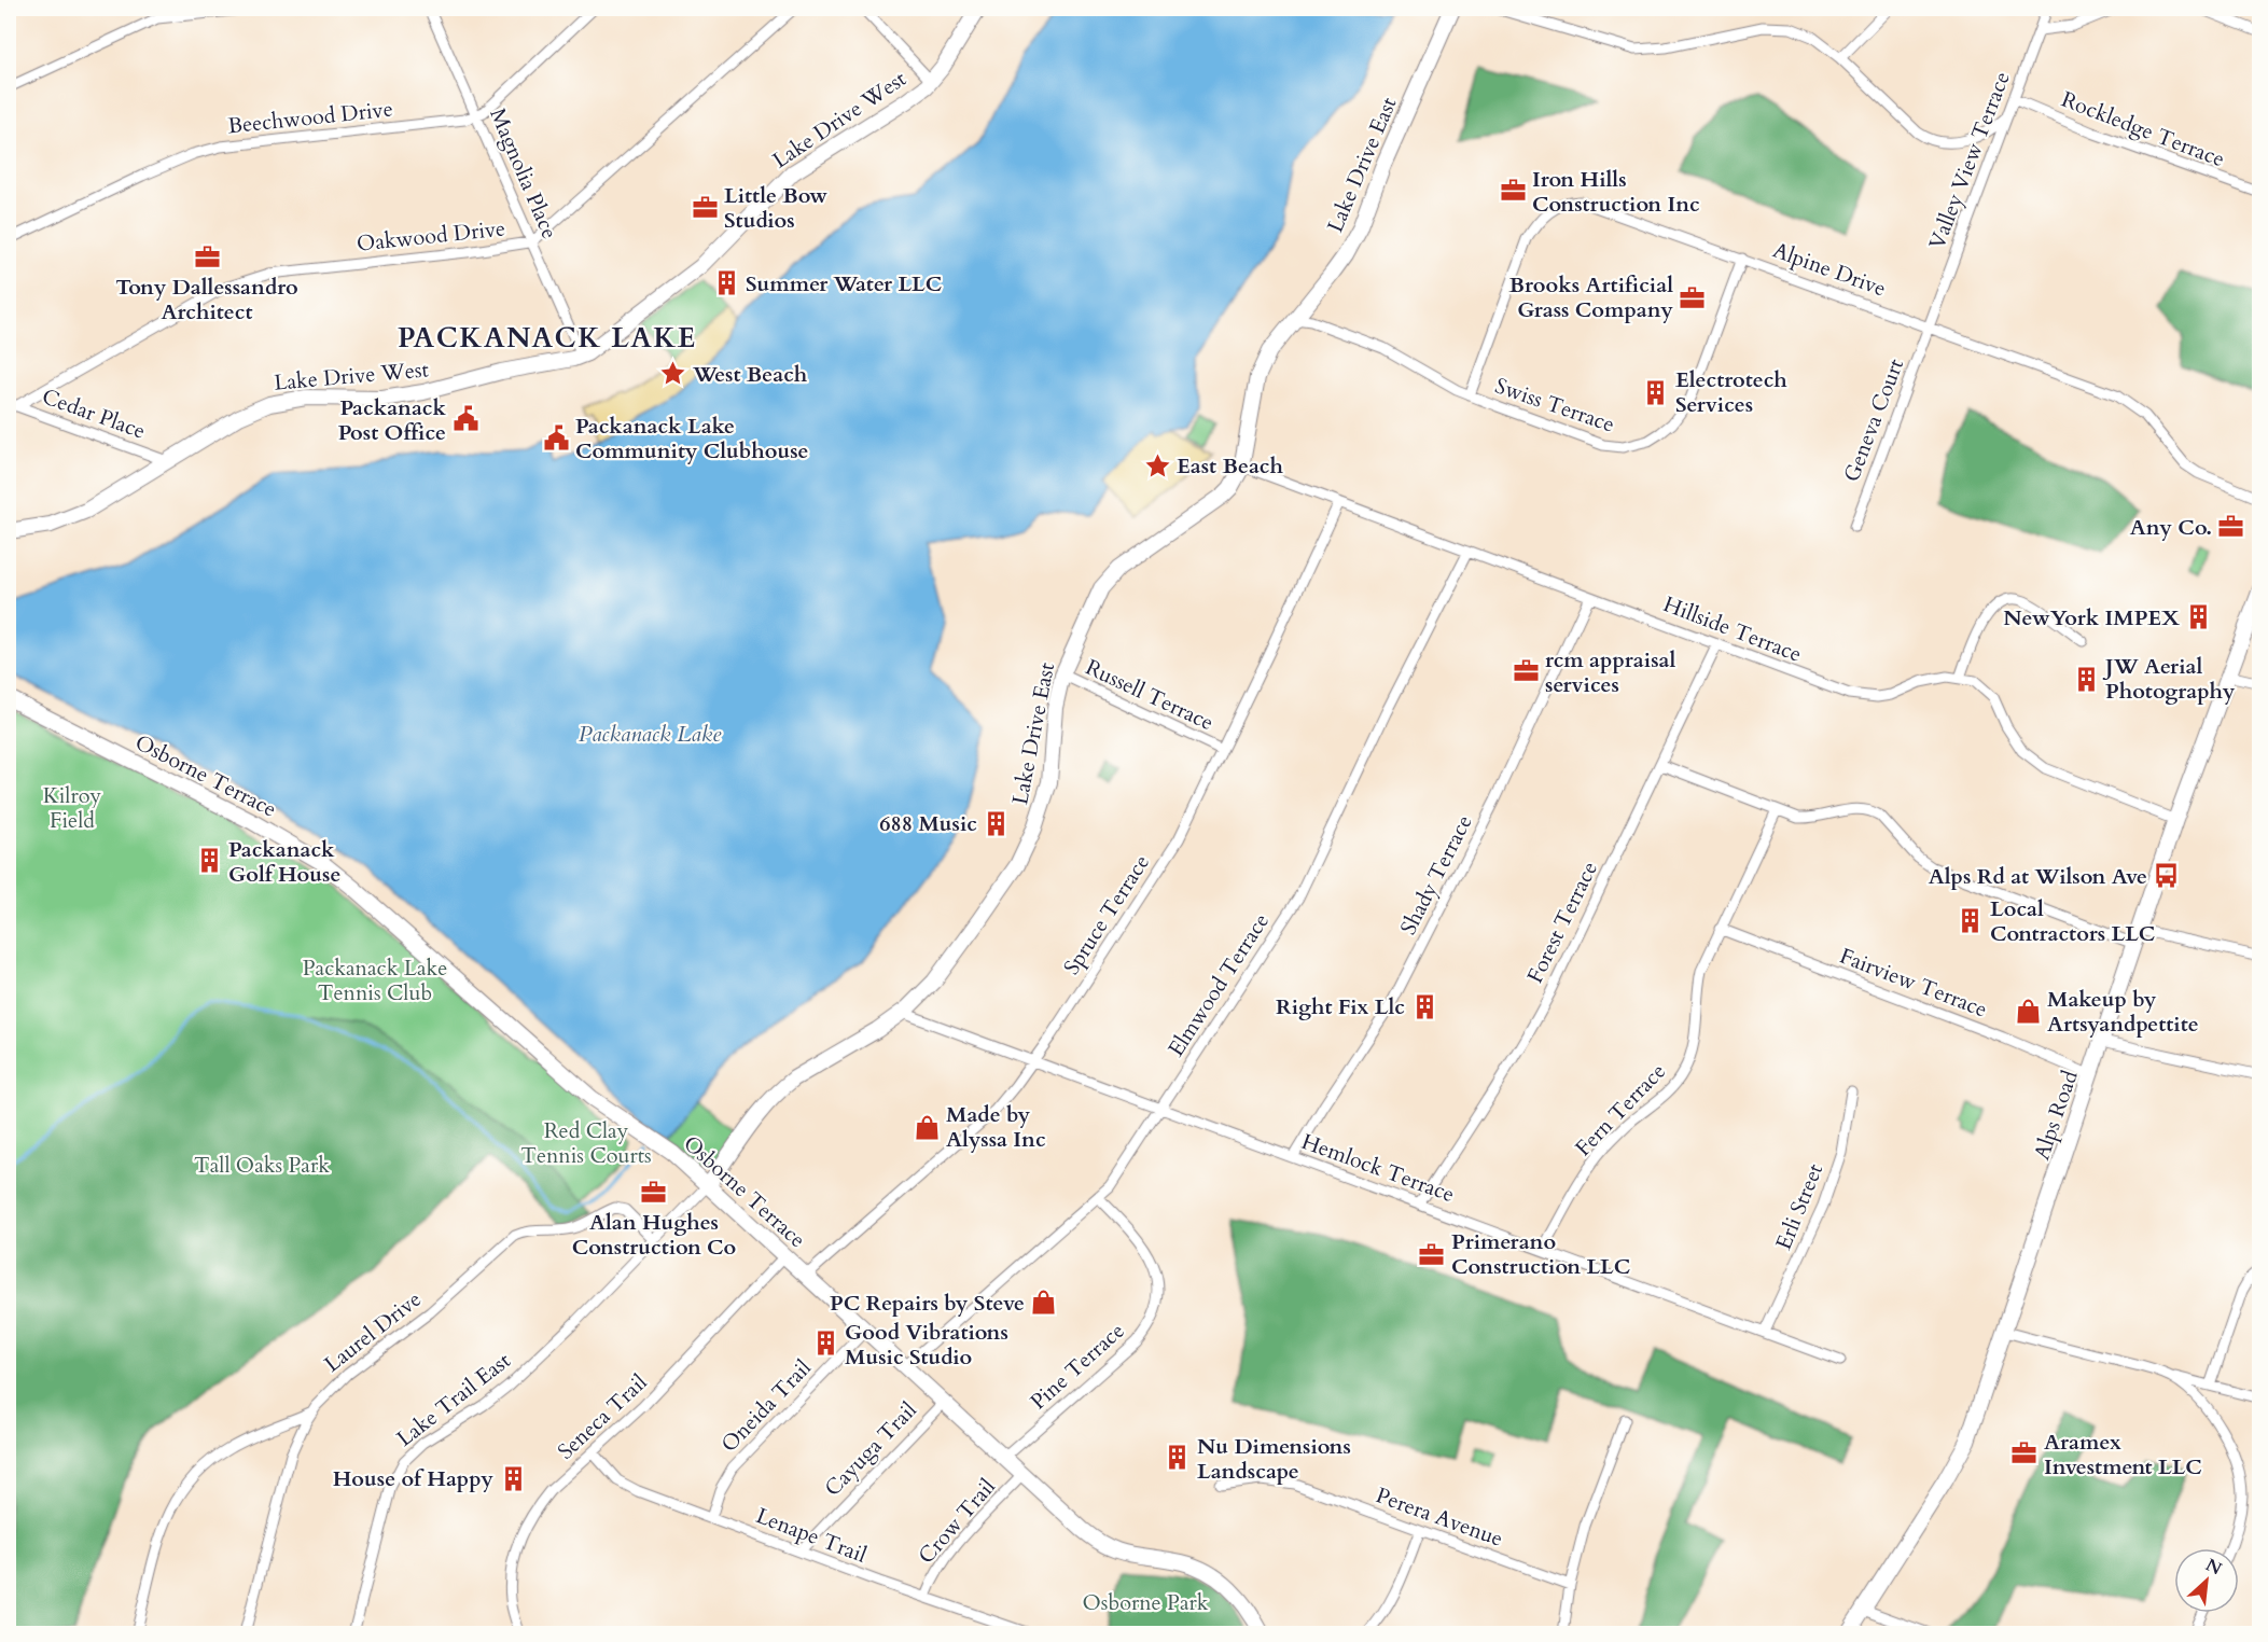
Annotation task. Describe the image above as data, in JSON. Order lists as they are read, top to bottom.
{
  "streets": {
    "street": [
      "Beechwood Drive",
      "Lake Drive West",
      "Rockledge Terrace",
      "Valley View Terrace",
      "Lake Drive East",
      "Magnolia Place",
      "Oakwood Drive",
      "Alpine Drive",
      "Swiss Terrace",
      "Cedar Place",
      "Geneva Court",
      "Hillside Terrace",
      "Russell Terrace",
      "Osborne Terrace",
      "Shady Terrace",
      "Spruce Terrace",
      "Forest Terrace",
      "Fairview Terrace",
      "Elmwood Terrace",
      "Fern Terrace",
      "Alps Road",
      "Hemlock Terrace",
      "Erli Street",
      "Laurel Drive",
      "Pine Terrace",
      "Lake Trail East",
      "Oneida Trail",
      "Seneca Trail",
      "Cayuga Trail",
      "Perera Avenue",
      "Crow Trail",
      "Lenape Trail"
    ]
  },
  "crossings": [
    ["Beechwood Drive", "Magnolia Place"],
    ["Lake Drive West", "Magnolia Place"],
    ["Lake Drive West", "Cedar Place"],
    ["Rockledge Terrace", "Valley View Terrace"],
    ["Valley View Terrace", "Alpine Drive"],
    ["Valley View Terrace", "Geneva Court"],
    ["Lake Drive East", "Swiss Terrace"],
    ["Lake Drive East", "Hillside Terrace"],
    ["Lake Drive East", "Russell Terrace"],
    ["Lake Drive East", "Osborne Terrace"],
    ["Lake Drive East", "Hemlock Terrace"],
    ["Lake Drive East", "Lake Trail East"],
    ["Magnolia Place", "Oakwood Drive"],
    ["Oakwood Drive", "Cedar Place"],
    ["Alpine Drive", "Swiss Terrace"],
    ["Alpine Drive", "Geneva Court"],
    ["Hillside Terrace", "Shady Terrace"],
    ["Hillside Terrace", "Spruce Terrace"],
    ["Hillside Terrace", "Forest Terrace"],
    ["Hillside Terrace", "Elmwood Terrace"],
    ["Russell Terrace", "Spruce Terrace"],
    ["Osborne Terrace", "Spruce Terrace"],
    ["Osborne Terrace", "Elmwood Terrace"],
    ["Osborne Terrace", "Pine Terrace"],
    ["Osborne Terrace", "Lake Trail East"],
    ["Osborne Terrace", "Oneida Trail"],
    ["Osborne Terrace", "Seneca Trail"],
    ["Osborne Terrace", "Cayuga Trail"],
    ["Osborne Terrace", "Crow Trail"],
    ["Shady Terrace", "Hemlock Terrace"],
    ["Spruce Terrace", "Hemlock Terrace"],
    ["Forest Terrace", "Hemlock Terrace"],
    ["Fairview Terrace", "Fern Terrace"],
    ["Fairview Terrace", "Alps Road"],
    ["Elmwood Terrace", "Hemlock Terrace"],
    ["Elmwood Terrace", "Pine Terrace"],
    ["Fern Terrace", "Hemlock Terrace"],
    ["Hemlock Terrace", "Erli Street"],
    ["Laurel Drive", "Lake Trail East"],
    ["Oneida Trail", "Lenape Trail"],
    ["Seneca Trail", "Lenape Trail"],
    ["Cayuga Trail", "Lenape Trail"],
    ["Crow Trail", "Lenape Trail"]
  ],
  "districts": ["PACKANACK LAKE"],
  "water": ["Packanack Lake"],
  "parks": [
    "Kilroy Field",
    "Packanack Lake Tennis Club",
    "Red Clay Tennis Courts",
    "Tall Oaks Park",
    "Osborne Park"
  ],
  "places": {
    "office": [
      "Iron Hills Construction Inc",
      "Little Bow Studios",
      "Tony Dallessandro Architect",
      "Brooks Artificial Grass Company",
      "Any Co.",
      "rcm appraisal services",
      "Alan Hughes Construction Co",
      "Primerano Construction LLC",
      "Aramex Investment LLC"
    ],
    "building": [
      "Summer Water LLC",
      "Electrotech Services",
      "NewYork IMPEX",
      "JW Aerial Photography",
      "688 Music",
      "Packanack Golf House",
      "Local Contractors LLC",
      "Right Fix Llc",
      "Good Vibrations Music Studio",
      "Nu Dimensions Landscape",
      "House of Happy"
    ],
    "place": ["West Beach", "East Beach"],
    "public building": ["Packanack Post Office", "Packanack Lake Community Clubhouse"],
    "bus stop": ["Alps Rd at Wilson Ave"],
    "shop": ["Makeup by Artsyandpettite", "Made by Alyssa Inc", "PC Repairs by Steve"]
  },
  "north": "top right"
}
